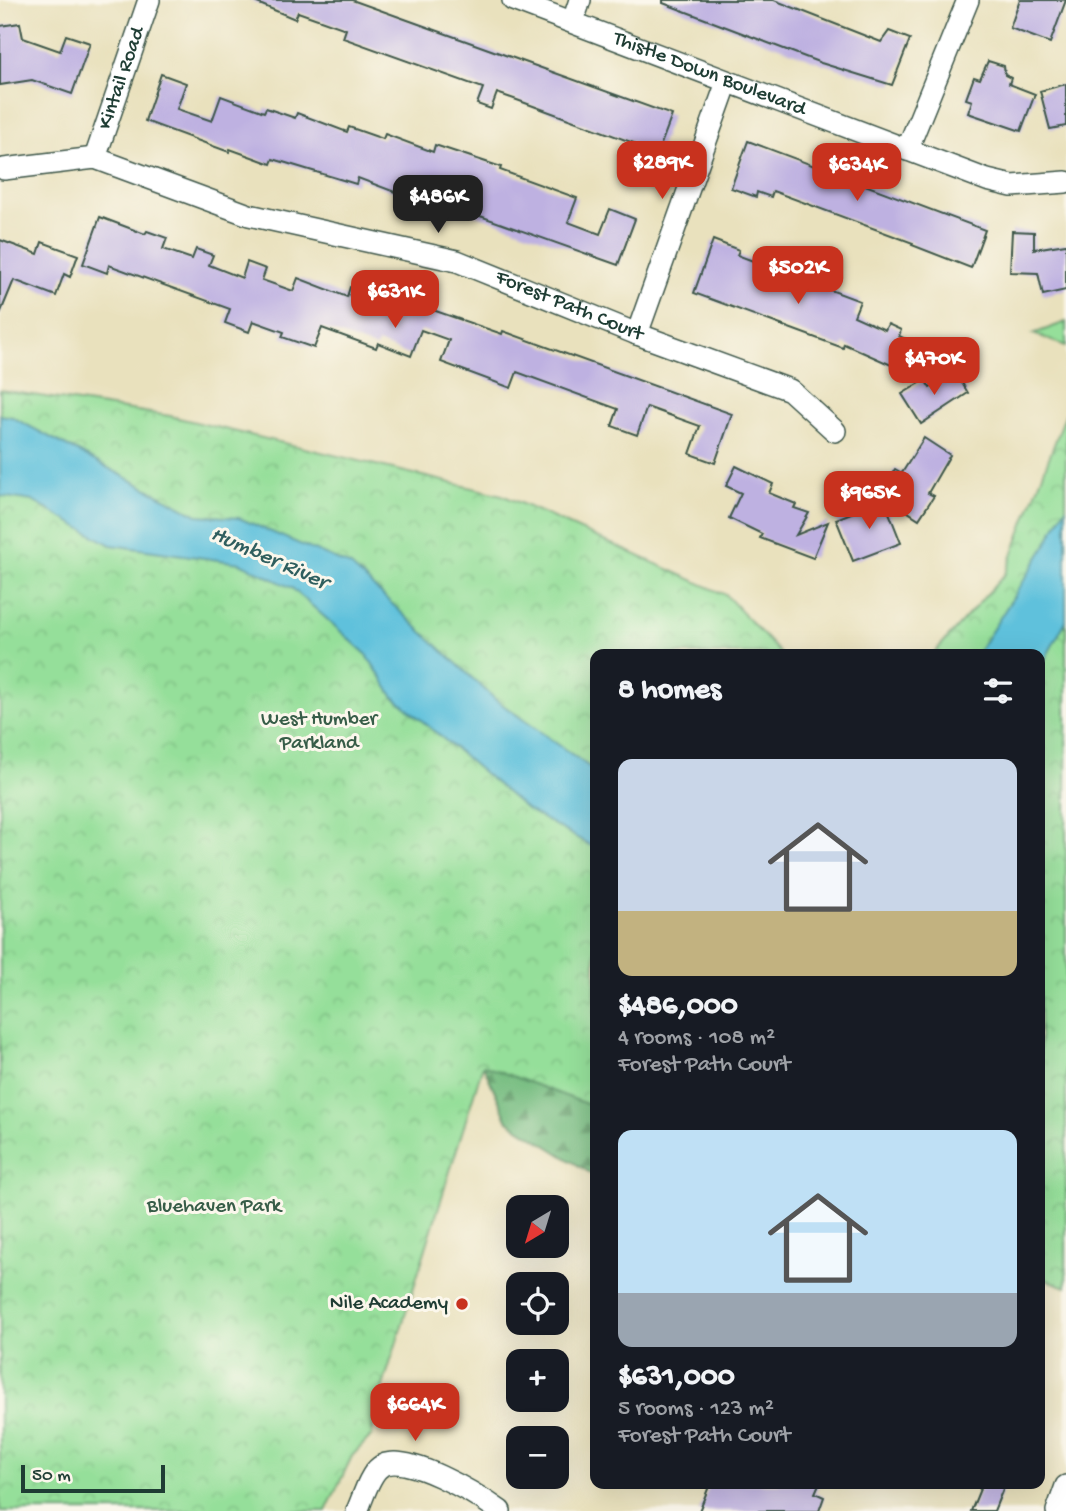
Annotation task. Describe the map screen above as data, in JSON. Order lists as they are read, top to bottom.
{
  "streets": {
    "street": ["Thistle Down Boulevard", "Kintail Road", "Forest Path Court"]
  },
  "crossings": [
    ["Kintail Road", "Forest Path Court"]
  ],
  "water": ["Humber River"],
  "parks": ["West Humber Parkland", "Bluehaven Park"],
  "places": ["Nile Academy"],
  "scale_bar": "50 m",
  "north": "bottom left",
  "page": {
    "price": [
      "$289K",
      "$634K",
      "$486K",
      "$502K",
      "$631K",
      "$470K",
      "$965K",
      "$664K"
    ],
    "heading": "8 homes",
    "list": [
      {
        "name": "$486,000",
        "note": "4 rooms · 108 m² · Forest Path Court"
      },
      {
        "name": "$631,000",
        "note": "5 rooms · 123 m² · Forest Path Court"
      }
    ],
    "map_buttons": ["+", "−"],
    "scale": "50 m"
  }
}
